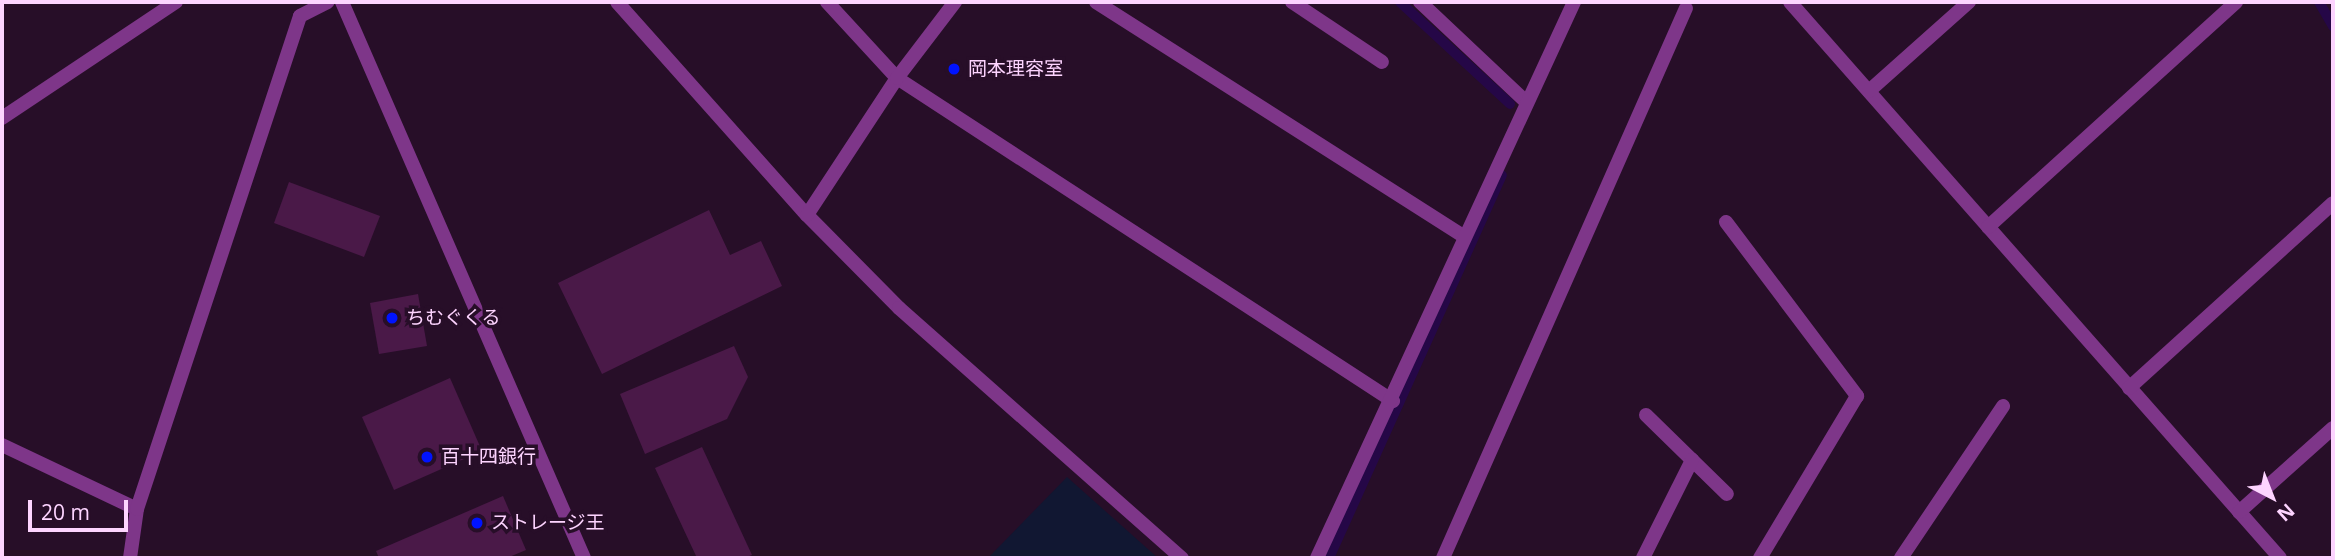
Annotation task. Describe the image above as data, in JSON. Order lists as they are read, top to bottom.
{
  "places": [
    "岡本理容室",
    "ちむぐくる",
    "百十四銀行",
    "ストレージ王"
  ],
  "scale_bar": "20 m",
  "north": "bottom right"
}
